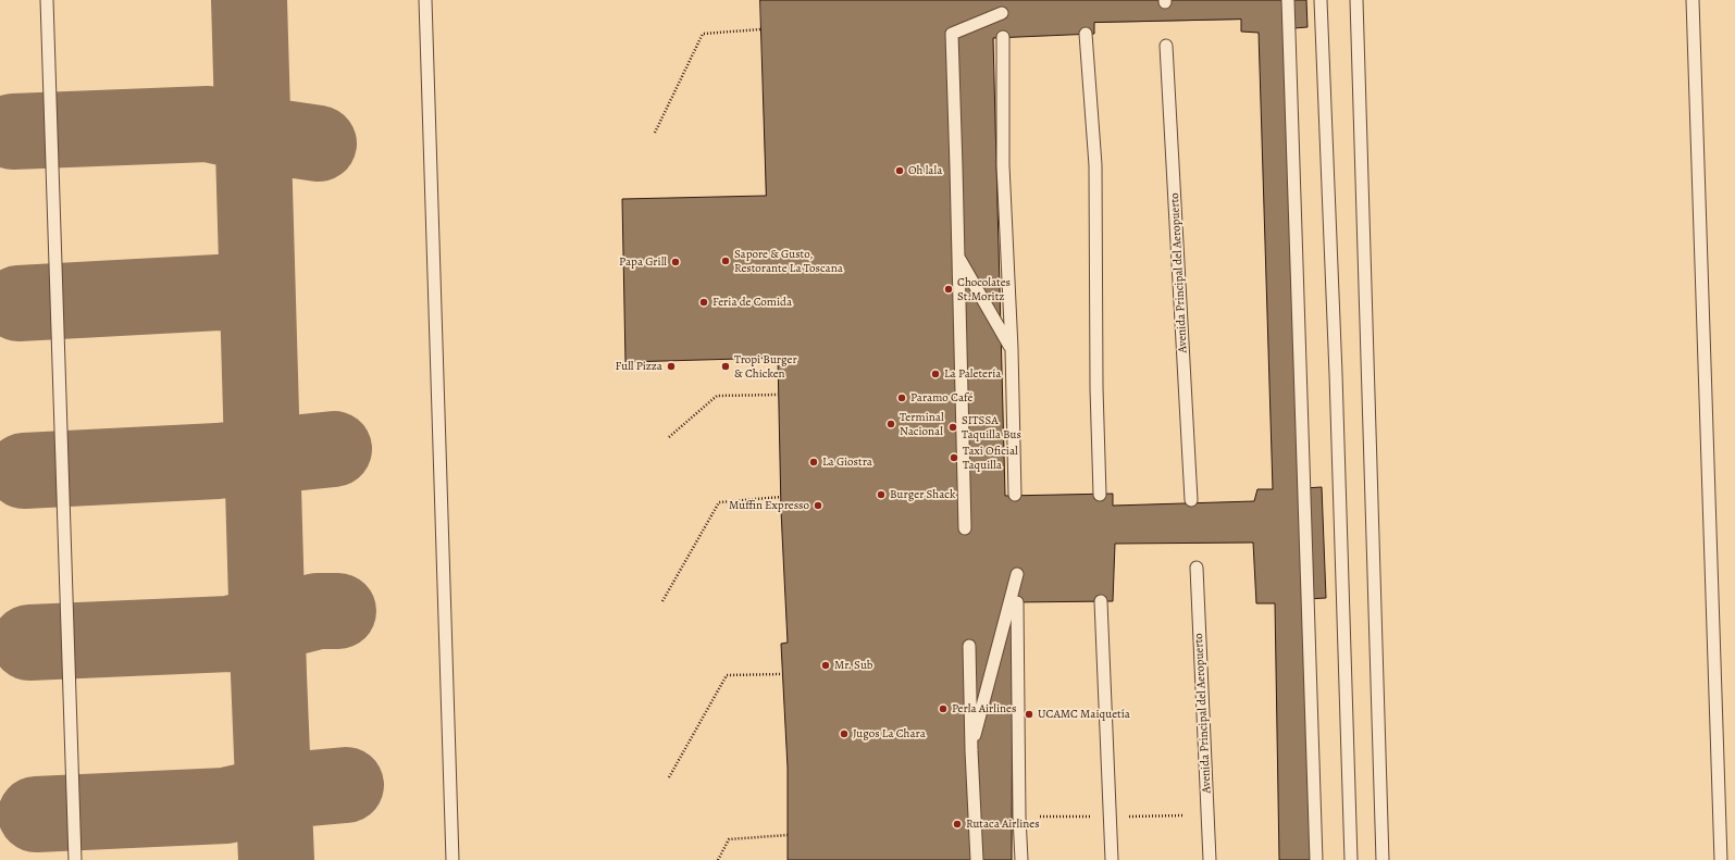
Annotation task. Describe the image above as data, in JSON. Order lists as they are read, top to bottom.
{
  "streets": {
    "lane": ["Avenida Principal del Aeropuerto"]
  },
  "places": [
    "Oh lala",
    "Sapore & Gusto, Restorante La Toscana",
    "Papa Grill",
    "Chocolates St.Moritz",
    "Feria de Comida",
    "Full Pizza",
    "Tropi Burger & Chicken",
    "La Paletería",
    "Paramo Café",
    "Terminal Nacional",
    "SITSSA Taquilla Bus",
    "Taxi Oficial Taquilla",
    "La Giostra",
    "Burger Shack",
    "Muffin Expresso",
    "Mr. Sub",
    "Perla Airlines",
    "UCAMC Maiquetía",
    "Jugos La Chara",
    "Rutaca Airlines"
  ]
}
